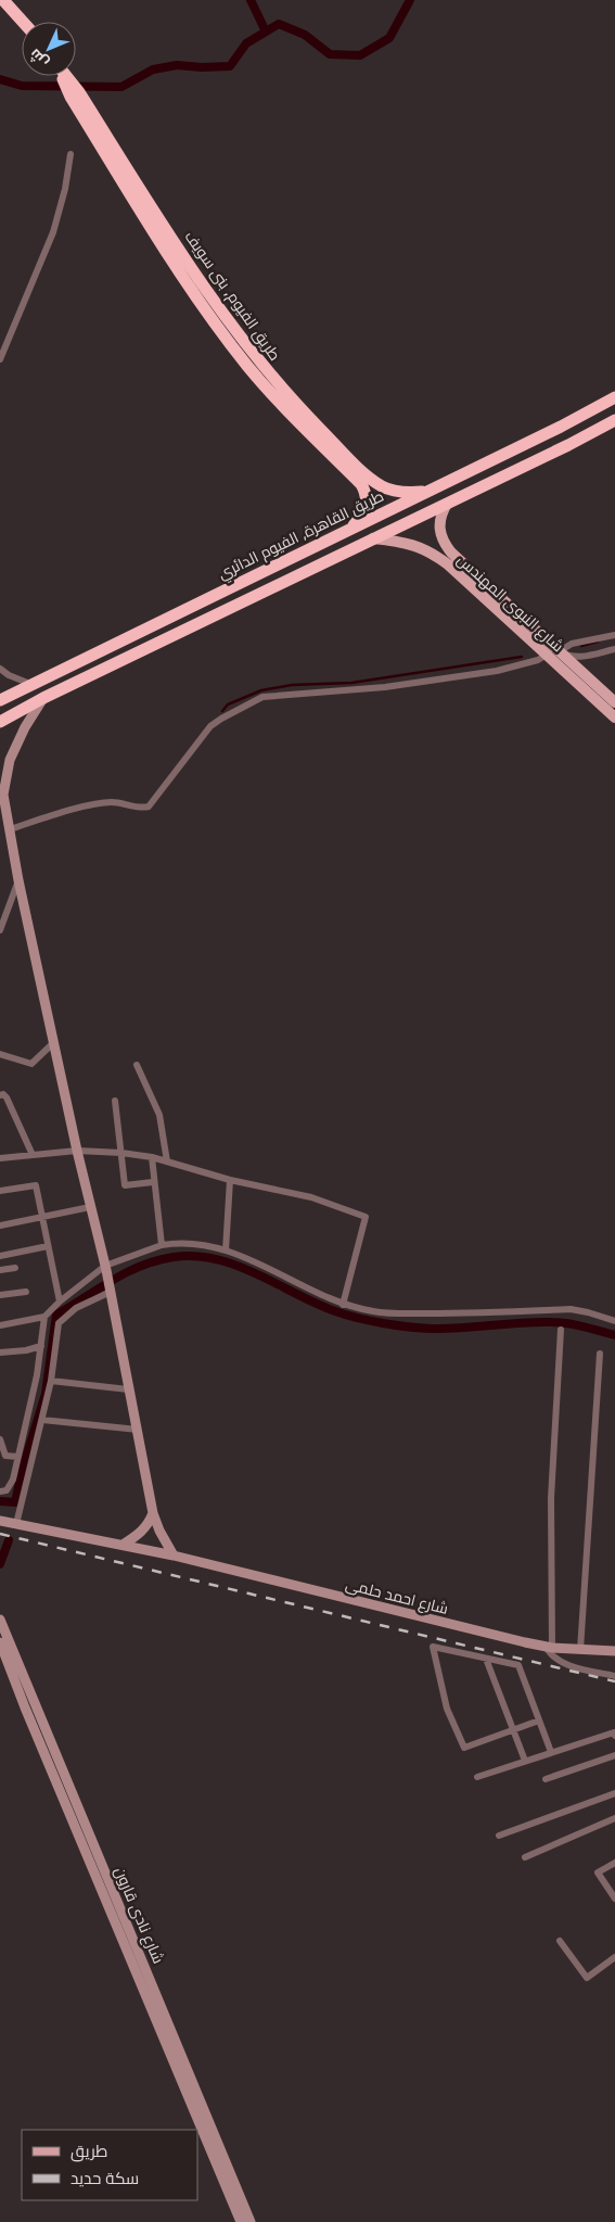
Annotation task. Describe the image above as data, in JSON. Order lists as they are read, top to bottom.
{
  "streets": {
    "highway": ["طريق الفيوم, بنى سويف", "طريق القاهرة, الفيوم الدائري"],
    "main road": ["شارع النبوى المهندس", "شارع احمد حلمى", "شارع نادى قارون"]
  },
  "crossings": [
    ["طريق الفيوم, بنى سويف", "طريق القاهرة, الفيوم الدائري"]
  ],
  "legend": ["طريق", "سكة حديد"],
  "north": "bottom left"
}
